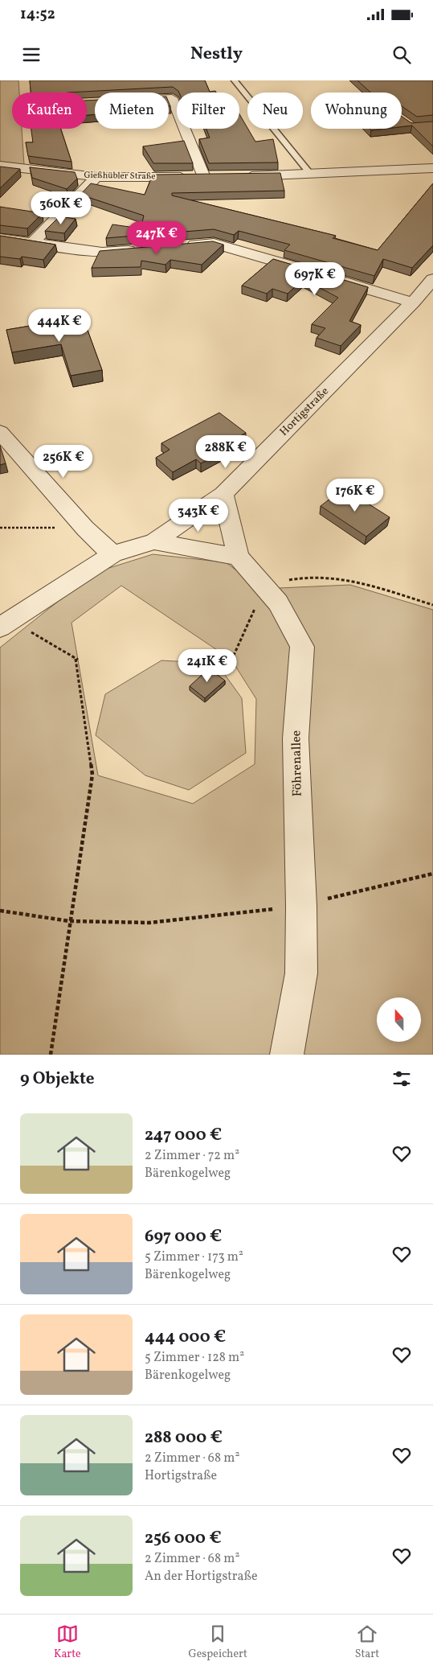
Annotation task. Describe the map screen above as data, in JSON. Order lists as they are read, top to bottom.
{
  "streets": {
    "street": ["Gießhübler Straße", "Hortigstraße", "Föhrenallee"]
  },
  "crossings": [
    ["Hortigstraße", "Föhrenallee"]
  ],
  "north": "top",
  "page": {
    "status": "14:52",
    "header": "Nestly",
    "chip": [
      "Kaufen",
      "Mieten",
      "Filter",
      "Neu",
      "Wohnung"
    ],
    "price": [
      "360K €",
      "247K €",
      "697K €",
      "444K €",
      "288K €",
      "256K €",
      "176K €",
      "343K €",
      "241K €"
    ],
    "heading": "9 Objekte",
    "list": [
      {
        "name": "247 000 €",
        "note": "2 Zimmer · 72 m² · Bärenkogelweg"
      },
      {
        "name": "697 000 €",
        "note": "5 Zimmer · 173 m² · Bärenkogelweg"
      },
      {
        "name": "444 000 €",
        "note": "5 Zimmer · 128 m² · Bärenkogelweg"
      },
      {
        "name": "288 000 €",
        "note": "2 Zimmer · 68 m² · Hortigstraße"
      },
      {
        "name": "256 000 €",
        "note": "2 Zimmer · 68 m² · An der Hortigstraße"
      }
    ],
    "tabs": ["Karte", "Gespeichert", "Start"]
  }
}
